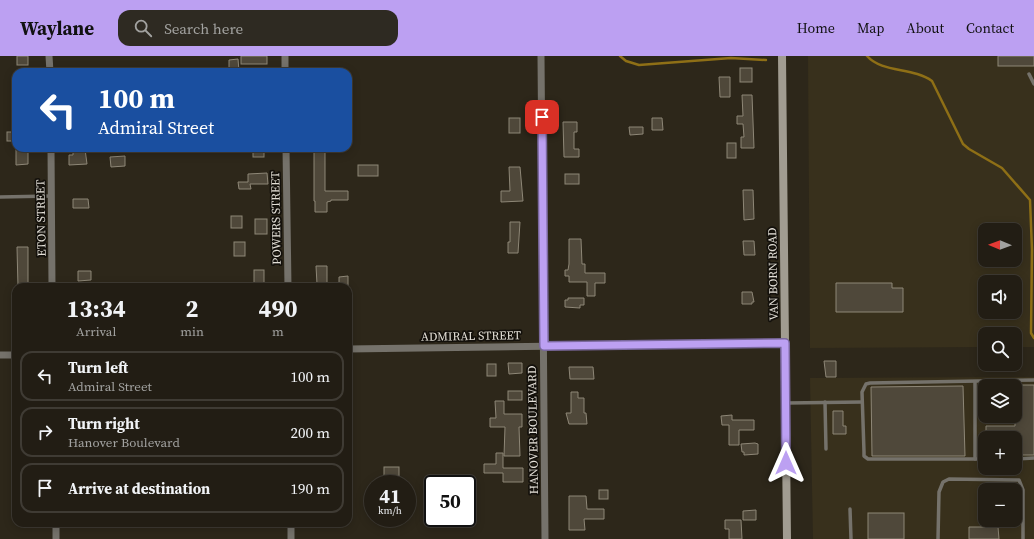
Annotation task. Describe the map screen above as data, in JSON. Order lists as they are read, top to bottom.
{
  "streets": {
    "main road": ["VAN BORN ROAD"],
    "street": [
      "ETON STREET",
      "POWERS STREET",
      "ADMIRAL STREET",
      "HANOVER BOULEVARD"
    ]
  },
  "crossings": [
    ["VAN BORN ROAD", "ADMIRAL STREET"],
    ["ADMIRAL STREET", "HANOVER BOULEVARD"]
  ],
  "north": "left",
  "page": {
    "header": "Waylane",
    "search": "Search here",
    "nav": [
      "Home",
      "Map",
      "About",
      "Contact"
    ],
    "turn": ["100 m", "Admiral Street"],
    "map_buttons": ["+", "−"],
    "eta": [
      "13:34",
      "Arrival",
      "2",
      "min",
      "490",
      "m"
    ],
    "list": [
      {
        "name": "Turn left",
        "note": "Admiral Street",
        "value": "100 m"
      },
      {
        "name": "Turn right",
        "note": "Hanover Boulevard",
        "value": "200 m"
      },
      {
        "name": "Arrive at destination",
        "value": "190 m"
      }
    ],
    "speed": "41 km/h",
    "limit": "50"
  }
}
